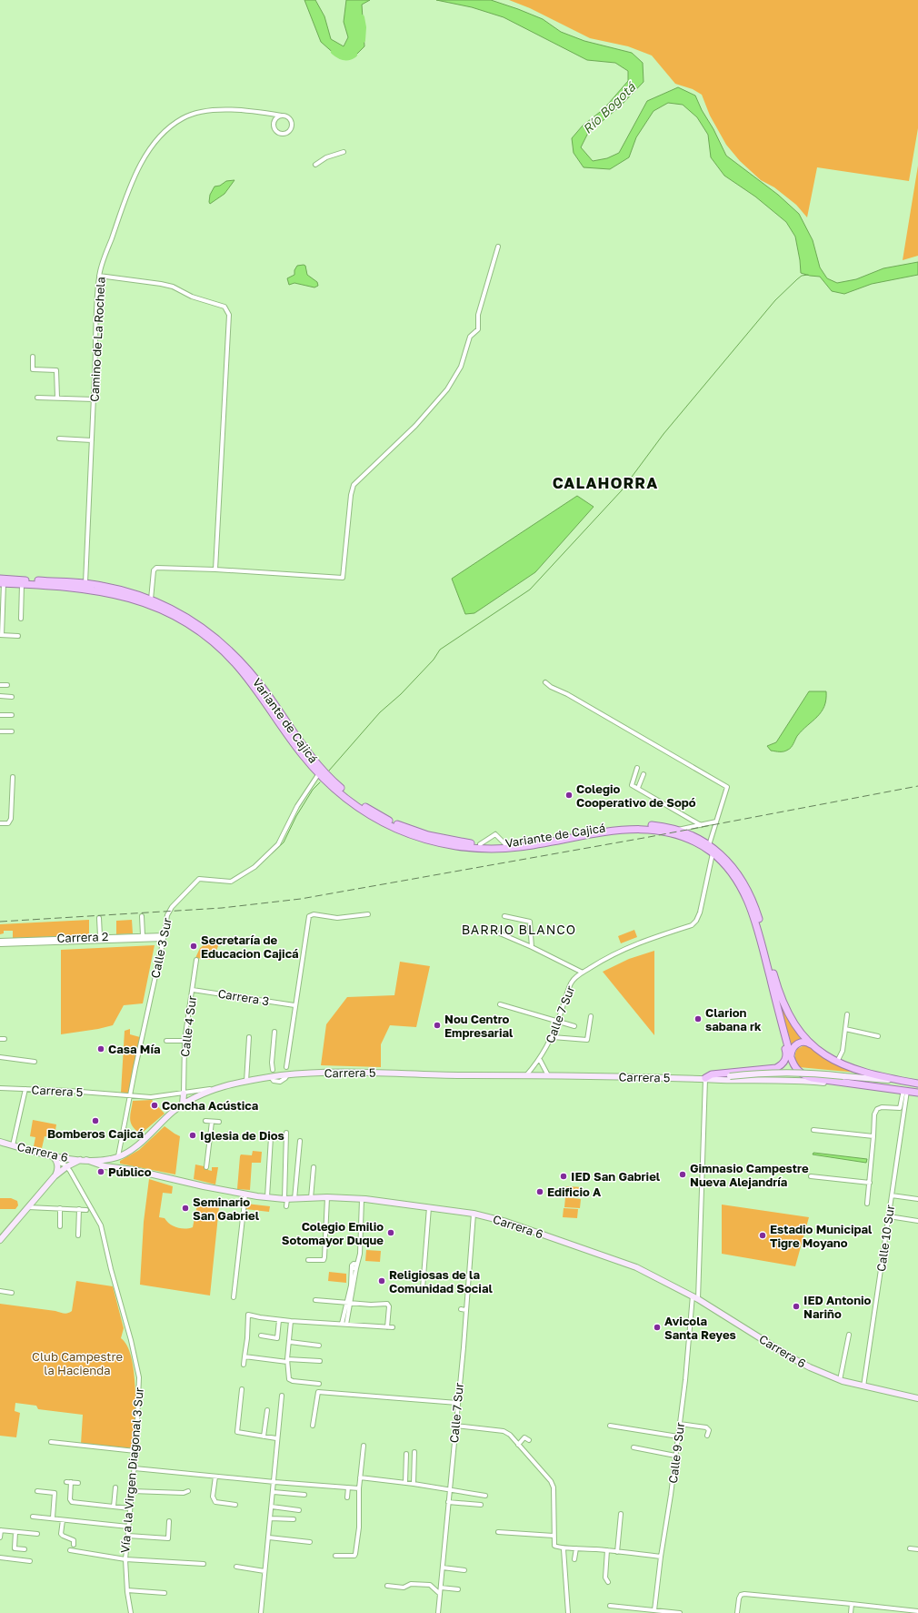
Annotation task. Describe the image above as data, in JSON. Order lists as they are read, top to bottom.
{
  "streets": {
    "highway": ["Variante de Cajicá"],
    "main road": ["Carrera 5", "Carrera 6"],
    "street": [
      "Camino de La Rochela",
      "Carrera 2",
      "Calle 3 Sur",
      "Carrera 3",
      "Calle 7 Sur",
      "Calle 4 Sur",
      "Calle 10 Sur",
      "Calle 9 Sur",
      "Vía a la Virgen Diagonal 3 Sur"
    ]
  },
  "crossings": [
    ["Camino de La Rochela", "Variante de Cajicá"],
    ["Variante de Cajicá", "Calle 3 Sur"],
    ["Variante de Cajicá", "Calle 7 Sur"],
    ["Variante de Cajicá", "Carrera 5"],
    ["Variante de Cajicá", "Calle 10 Sur"],
    ["Carrera 2", "Calle 3 Sur"],
    ["Calle 3 Sur", "Carrera 5"],
    ["Calle 3 Sur", "Carrera 6"],
    ["Carrera 3", "Calle 4 Sur"],
    ["Calle 7 Sur", "Carrera 5"],
    ["Calle 7 Sur", "Carrera 6"],
    ["Calle 4 Sur", "Carrera 5"],
    ["Carrera 5", "Carrera 6"],
    ["Carrera 6", "Calle 10 Sur"],
    ["Carrera 6", "Calle 9 Sur"]
  ],
  "districts": ["CALAHORRA", "BARRIO BLANCO"],
  "water": ["Río Bogotá"],
  "parks": ["Club Campestre la Hacienda"],
  "places": [
    "Colegio Cooperativo de Sopó",
    "Secretaría de Educacion Cajicá",
    "Clarion sabana rk",
    "Nou Centro Empresarial",
    "Casa Mía",
    "Concha Acústica",
    "Bomberos Cajicá",
    "Iglesia de Dios",
    "Público",
    "Gimnasio Campestre Nueva Alejandría",
    "IED San Gabriel",
    "Edificio A",
    "Seminario San Gabriel",
    "Colegio Emilio Sotomayor Duque",
    "Estadio Municipal Tigre Moyano",
    "Religiosas de la Comunidad Social",
    "IED Antonio Nariño",
    "Avicola Santa Reyes"
  ]
}
